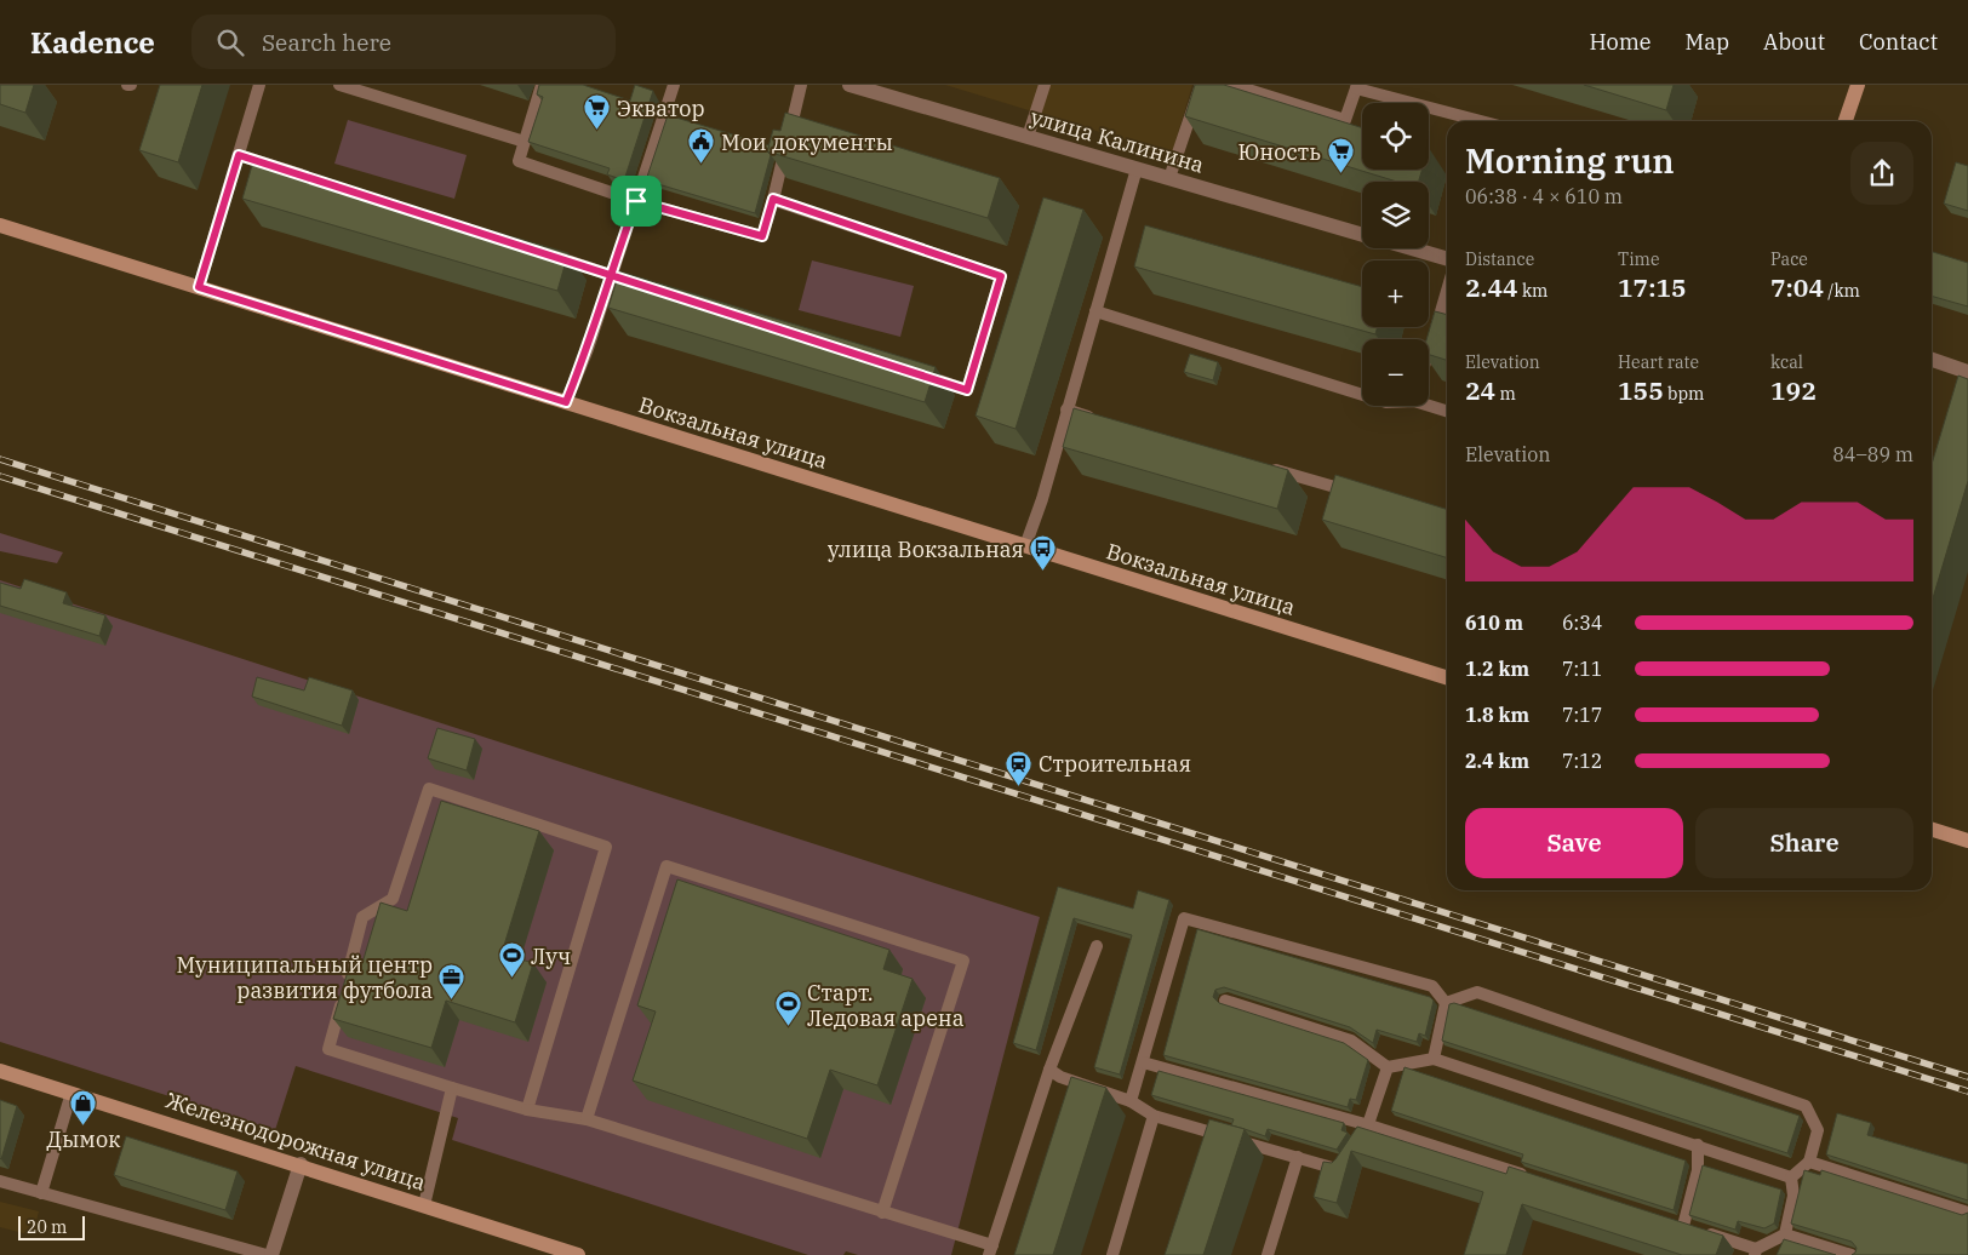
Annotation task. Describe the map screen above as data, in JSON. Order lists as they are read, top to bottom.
{
  "streets": {
    "street": ["улица Калинина", "Вокзальная улица", "Железнодорожная улица"]
  },
  "places": {
    "supermarket": ["Экватор", "Юность"],
    "public building": ["Мои документы"],
    "bus stop": ["улица Вокзальная"],
    "station": ["Строительная"],
    "sports": ["Луч", "Старт. Ледовая арена"],
    "office": ["Муниципальный центр развития футбола"],
    "shop": ["Дымок"]
  },
  "scale_bar": "20 m",
  "page": {
    "header": "Kadence",
    "search": "Search here",
    "nav": [
      "Home",
      "Map",
      "About",
      "Contact"
    ],
    "map_buttons": ["+", "−"],
    "heading": ["Morning run", "06:38 · 4 × 610 m"],
    "stats": [
      ["Distance", "2.44 km"],
      ["Time", "17:15"],
      ["Pace", "7:04 /km"],
      ["Elevation", "24 m"],
      ["Heart rate", "155 bpm"],
      ["kcal", "192"]
    ],
    "chart": ["Elevation", "84–89 m"],
    "list": [
      {
        "name": "610 m",
        "note": "6:34"
      },
      {
        "name": "1.2 km",
        "note": "7:11"
      },
      {
        "name": "1.8 km",
        "note": "7:17"
      },
      {
        "name": "2.4 km",
        "note": "7:12"
      }
    ],
    "buttons": ["Save", "Share"],
    "scale": "20 m"
  }
}
